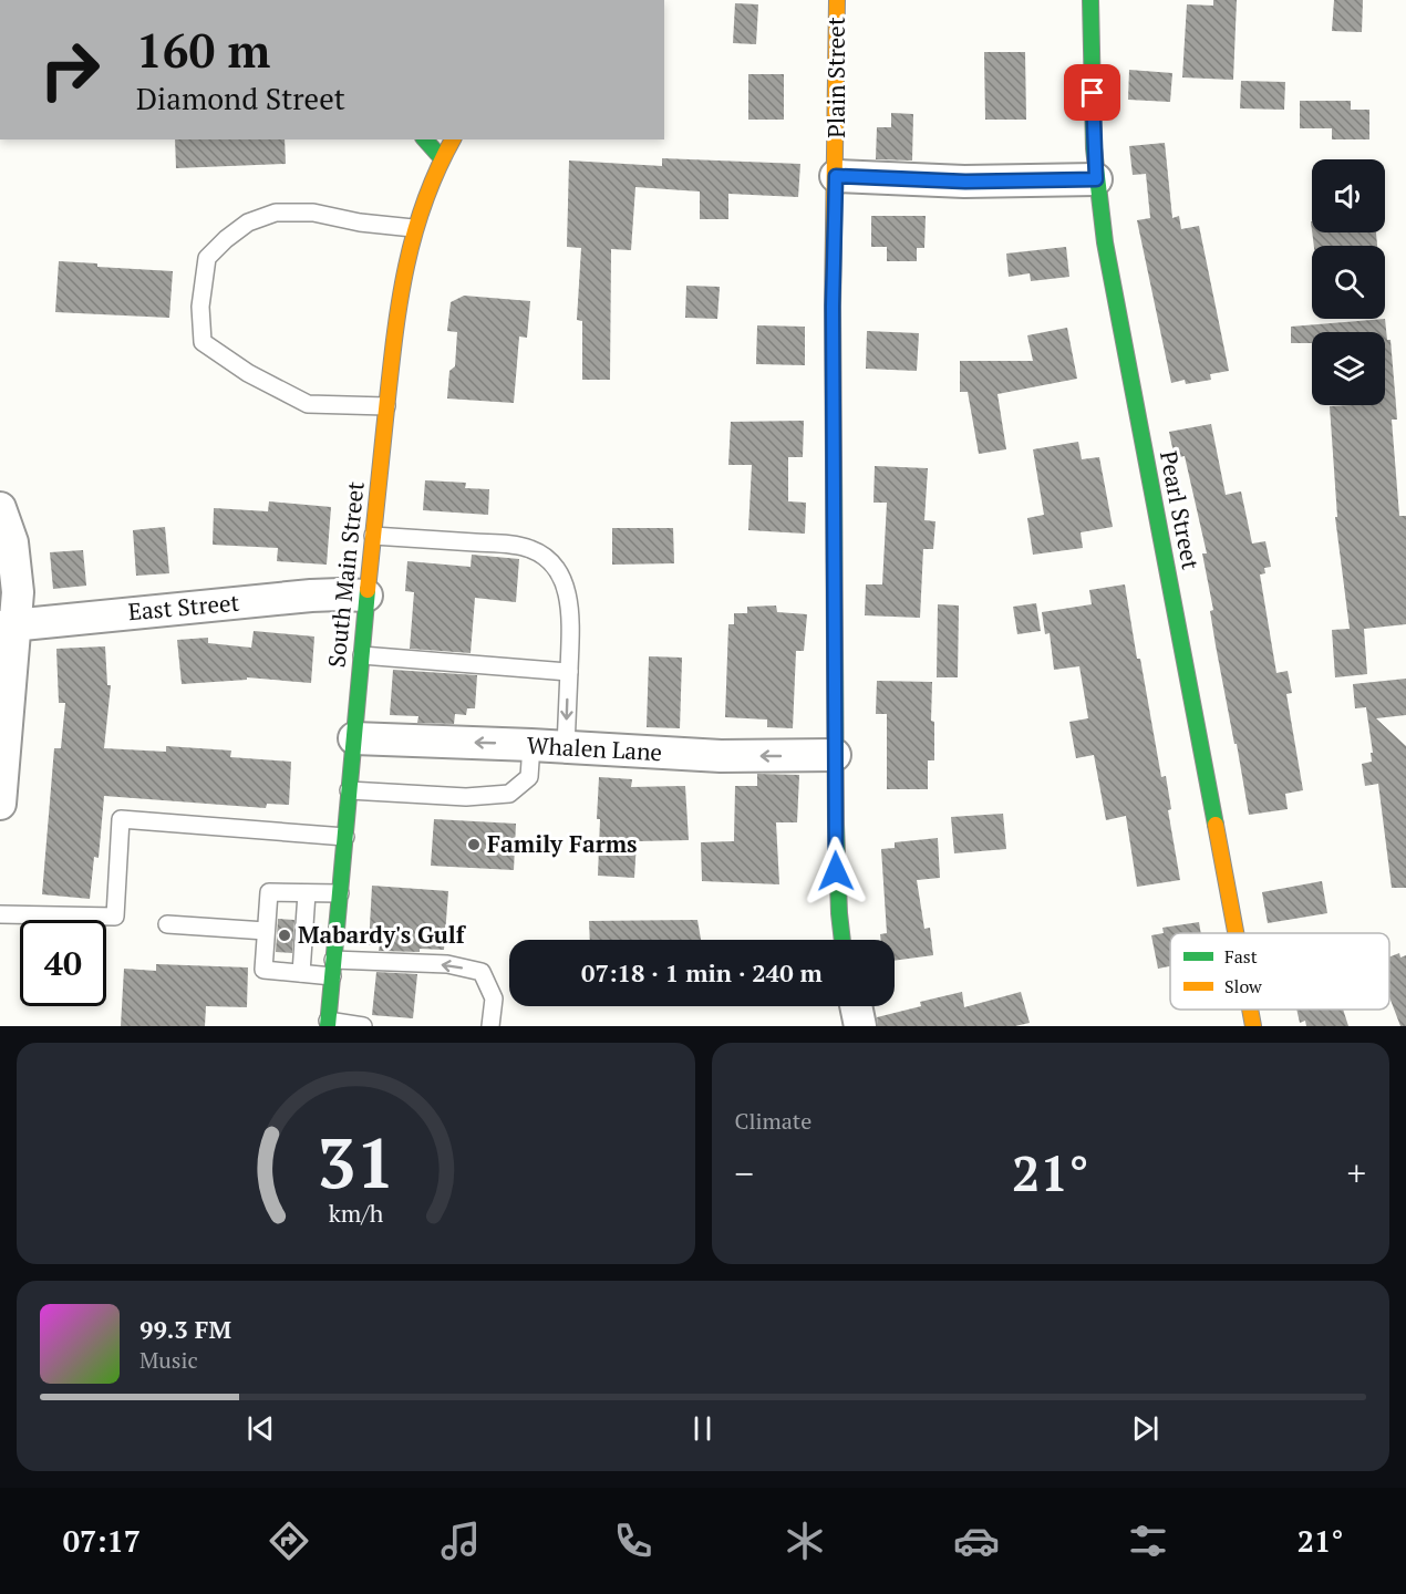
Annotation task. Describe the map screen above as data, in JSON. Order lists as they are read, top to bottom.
{
  "streets": {
    "street": [
      "Plain Street",
      "Pearl Street",
      "South Main Street",
      "East Street",
      "Whalen Lane"
    ]
  },
  "crossings": [
    ["Plain Street", "Whalen Lane"],
    ["South Main Street", "East Street"],
    ["South Main Street", "Whalen Lane"]
  ],
  "one_way": ["Whalen Lane"],
  "places": ["Family Farms", "Mabardy's Gulf"],
  "legend": ["Fast", "Slow"],
  "page": {
    "turn": ["160 m", "Diamond Street"],
    "limit": "40",
    "trip": "07:18 · 1 min · 240 m",
    "tile": "Climate",
    "heat": ["−", "21°", "+"],
    "song": ["99.3 FM", "Music"],
    "tabs": ["07:17", "21°"],
    "gauge": ["31", "km/h"]
  }
}
